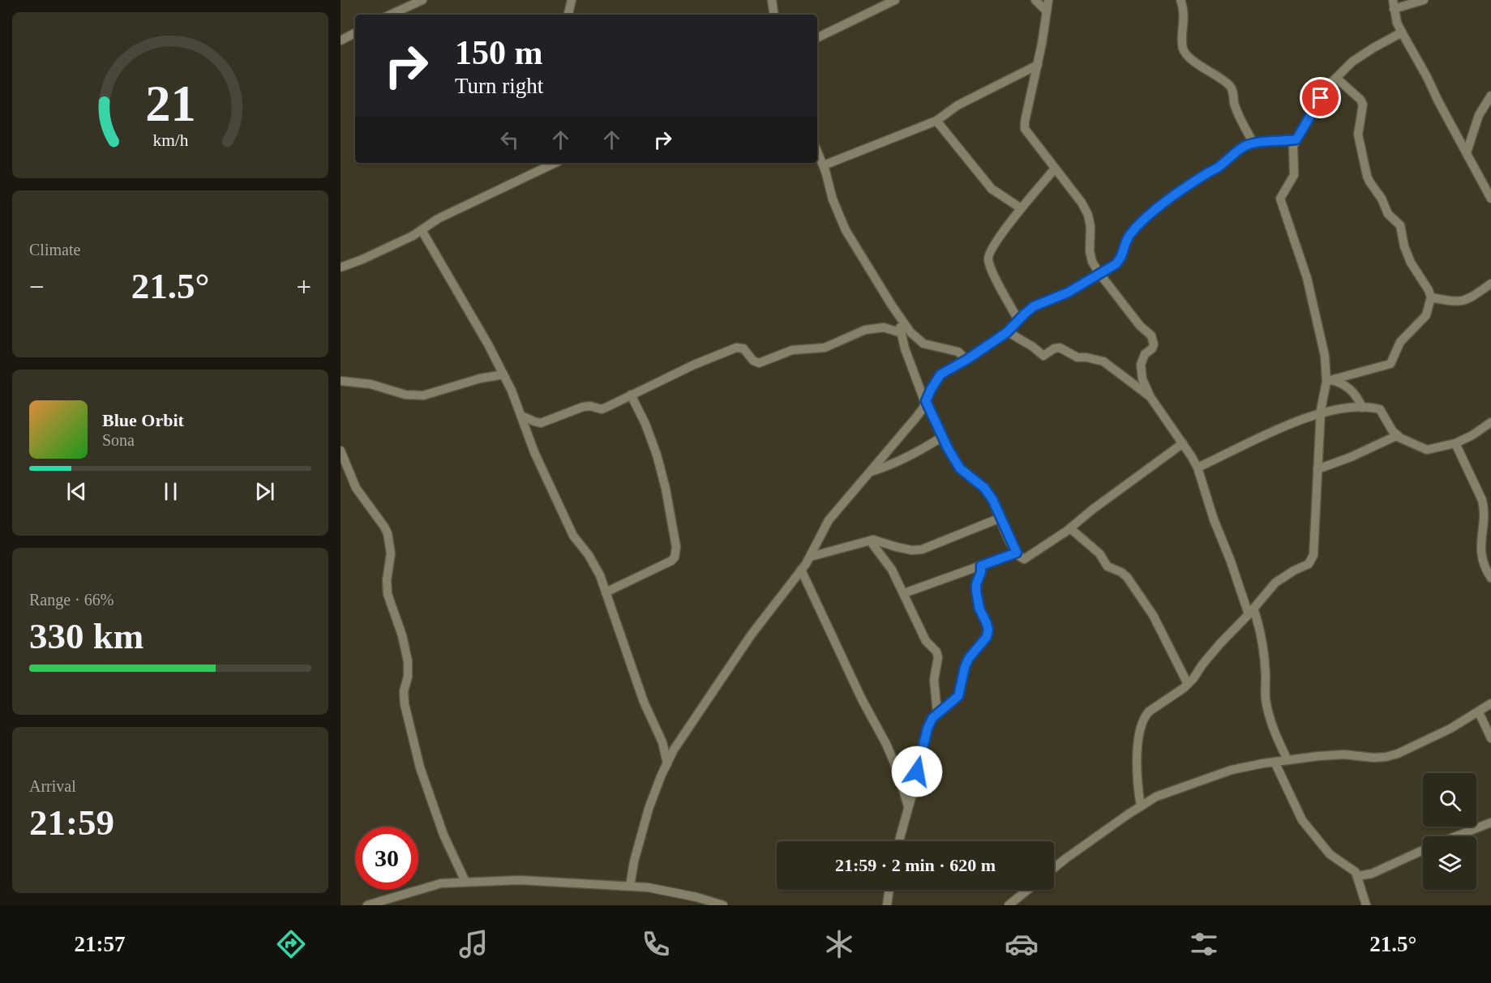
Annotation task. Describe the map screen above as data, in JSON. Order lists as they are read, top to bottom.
{
  "page": {
    "turn": ["150 m", "Turn right"],
    "tile": [
      "Climate",
      ["Range · 66%", "330 km"],
      ["Arrival", "21:59"]
    ],
    "heat": ["−", "21.5°", "+"],
    "song": ["Blue Orbit", "Sona"],
    "limit": "30",
    "trip": "21:59 · 2 min · 620 m",
    "tabs": ["21:57", "21.5°"],
    "gauge": ["21", "km/h"]
  }
}
